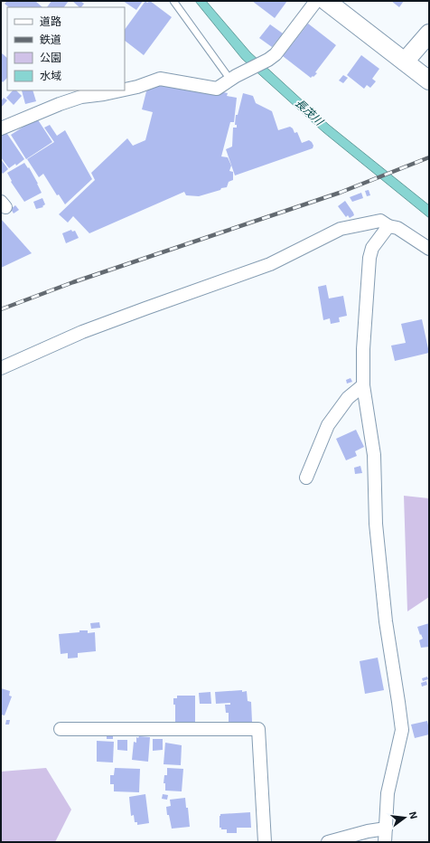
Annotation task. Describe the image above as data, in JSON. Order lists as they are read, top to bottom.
{
  "water": ["長茂川"],
  "legend": [
    "道路",
    "鉄道",
    "公園",
    "水域"
  ],
  "north": "right"
}
